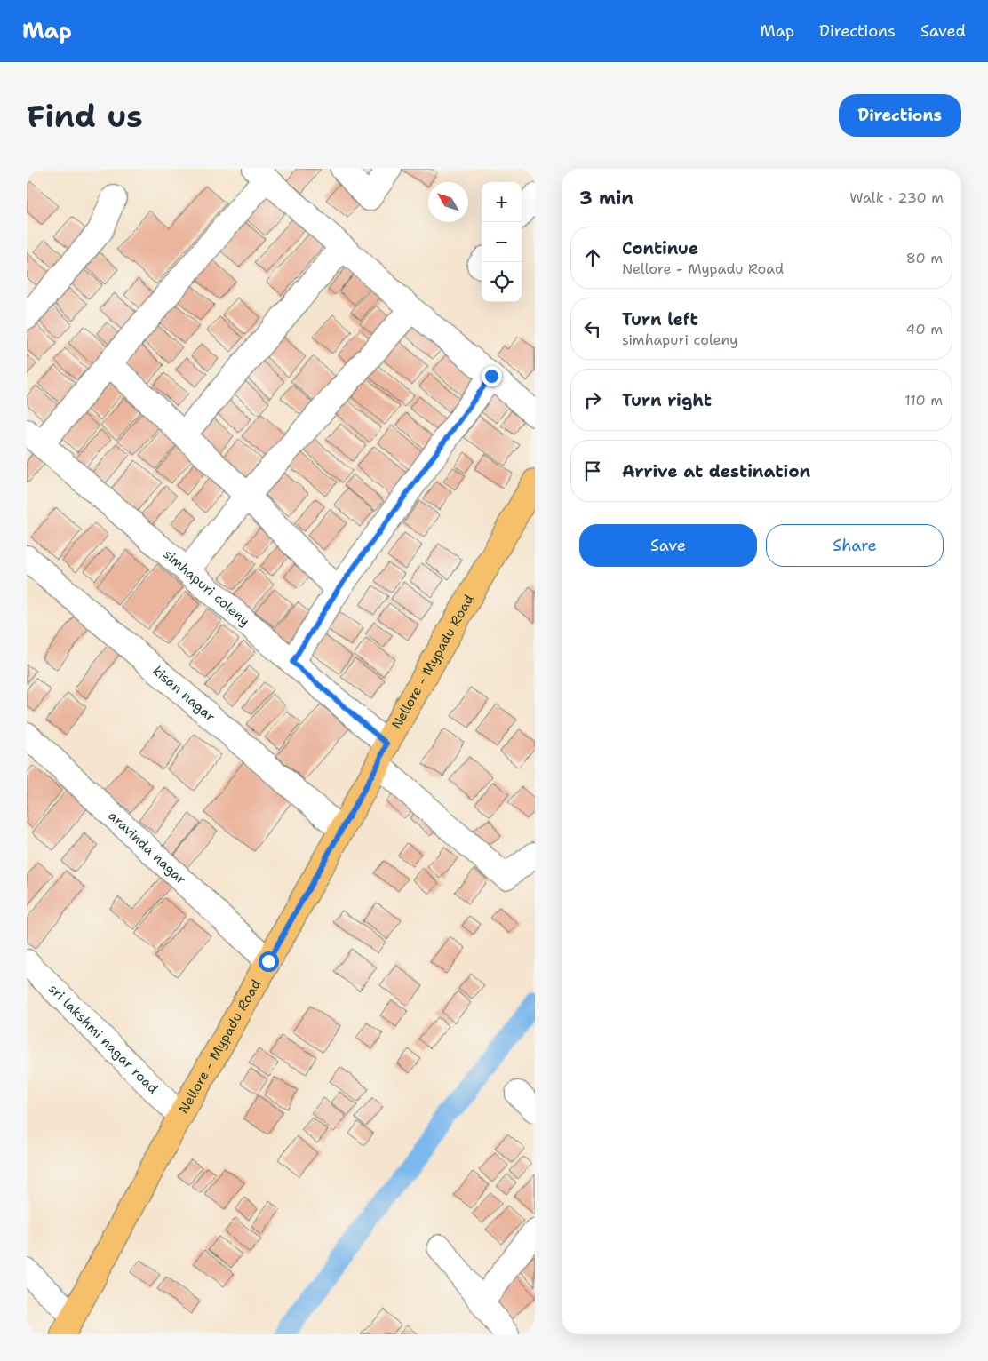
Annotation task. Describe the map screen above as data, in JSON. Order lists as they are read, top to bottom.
{
  "streets": {
    "main road": ["Nellore - Mypadu Road"],
    "street": [
      "simhapuri coleny",
      "kisan nagar",
      "aravinda nagar",
      "sri lakshmi nagar road"
    ]
  },
  "crossings": [
    ["simhapuri coleny", "Nellore - Mypadu Road"],
    ["Nellore - Mypadu Road", "kisan nagar"],
    ["Nellore - Mypadu Road", "aravinda nagar"],
    ["Nellore - Mypadu Road", "sri lakshmi nagar road"]
  ],
  "north": "top left",
  "page": {
    "header": "Map",
    "nav": ["Map", "Directions", "Saved"],
    "buttons": [
      "Directions",
      ["Save", "Share"]
    ],
    "title": "Find us",
    "heading": ["3 min", "Walk · 230 m"],
    "map_buttons": ["+", "−"],
    "list": [
      ["Continue", "Nellore - Mypadu Road", "80 m"],
      ["Turn left", "simhapuri coleny", "40 m"],
      ["Turn right", "110 m"],
      "Arrive at destination"
    ]
  }
}
